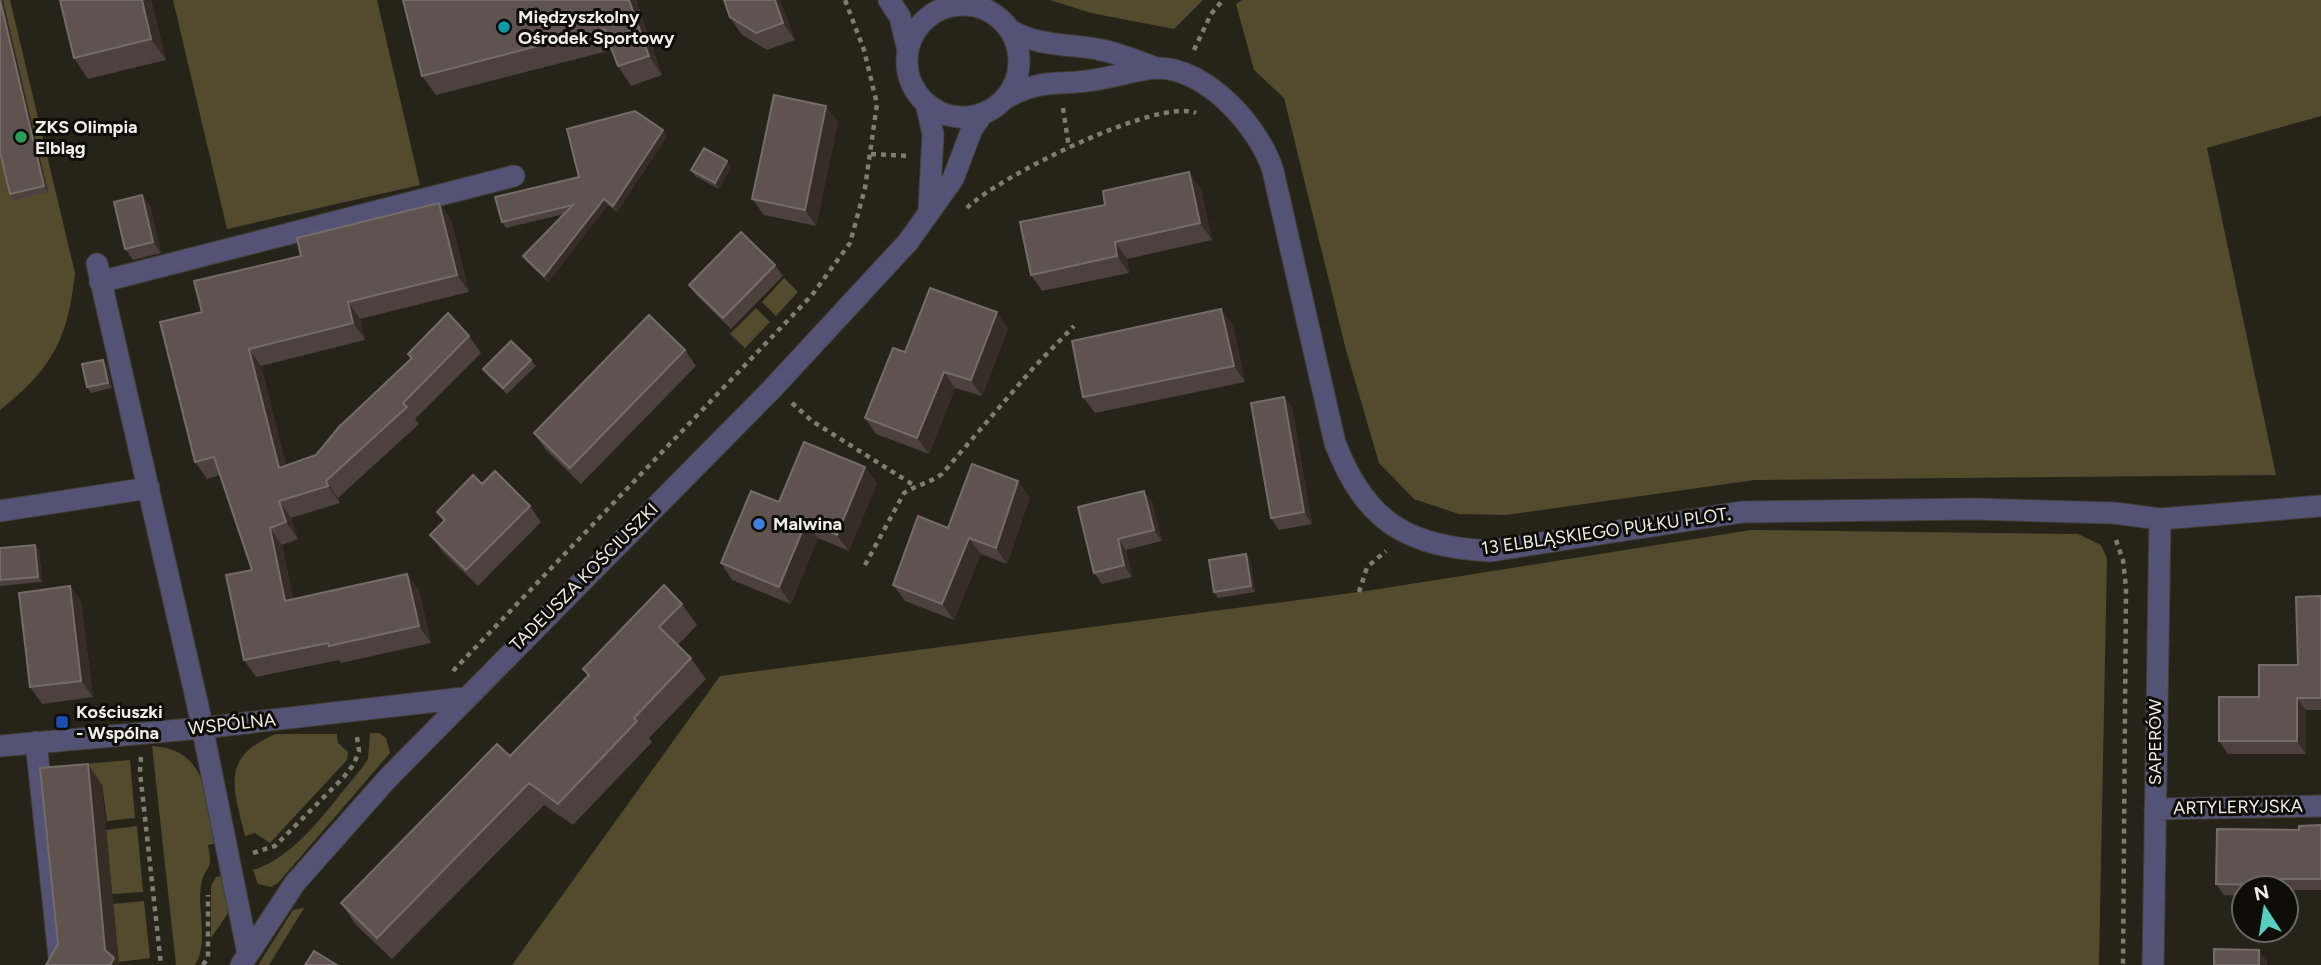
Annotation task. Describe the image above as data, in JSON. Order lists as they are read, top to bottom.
{
  "streets": {
    "street": [
      "13 ELBLĄSKIEGO PUŁKU PLOT.",
      "TADEUSZA KOŚCIUSZKI",
      "WSPÓLNA",
      "SAPERÓW",
      "ARTYLERYJSKA"
    ]
  },
  "crossings": [
    ["13 ELBLĄSKIEGO PUŁKU PLOT.", "TADEUSZA KOŚCIUSZKI"],
    ["13 ELBLĄSKIEGO PUŁKU PLOT.", "SAPERÓW"],
    ["TADEUSZA KOŚCIUSZKI", "WSPÓLNA"],
    ["SAPERÓW", "ARTYLERYJSKA"]
  ],
  "places": {
    "other": ["Międzyszkolny Ośrodek Sportowy", "ZKS Olimpia Elbląg", "Malwina"],
    "transit": ["Kościuszki - Wspólna"]
  },
  "north": "top"
}
